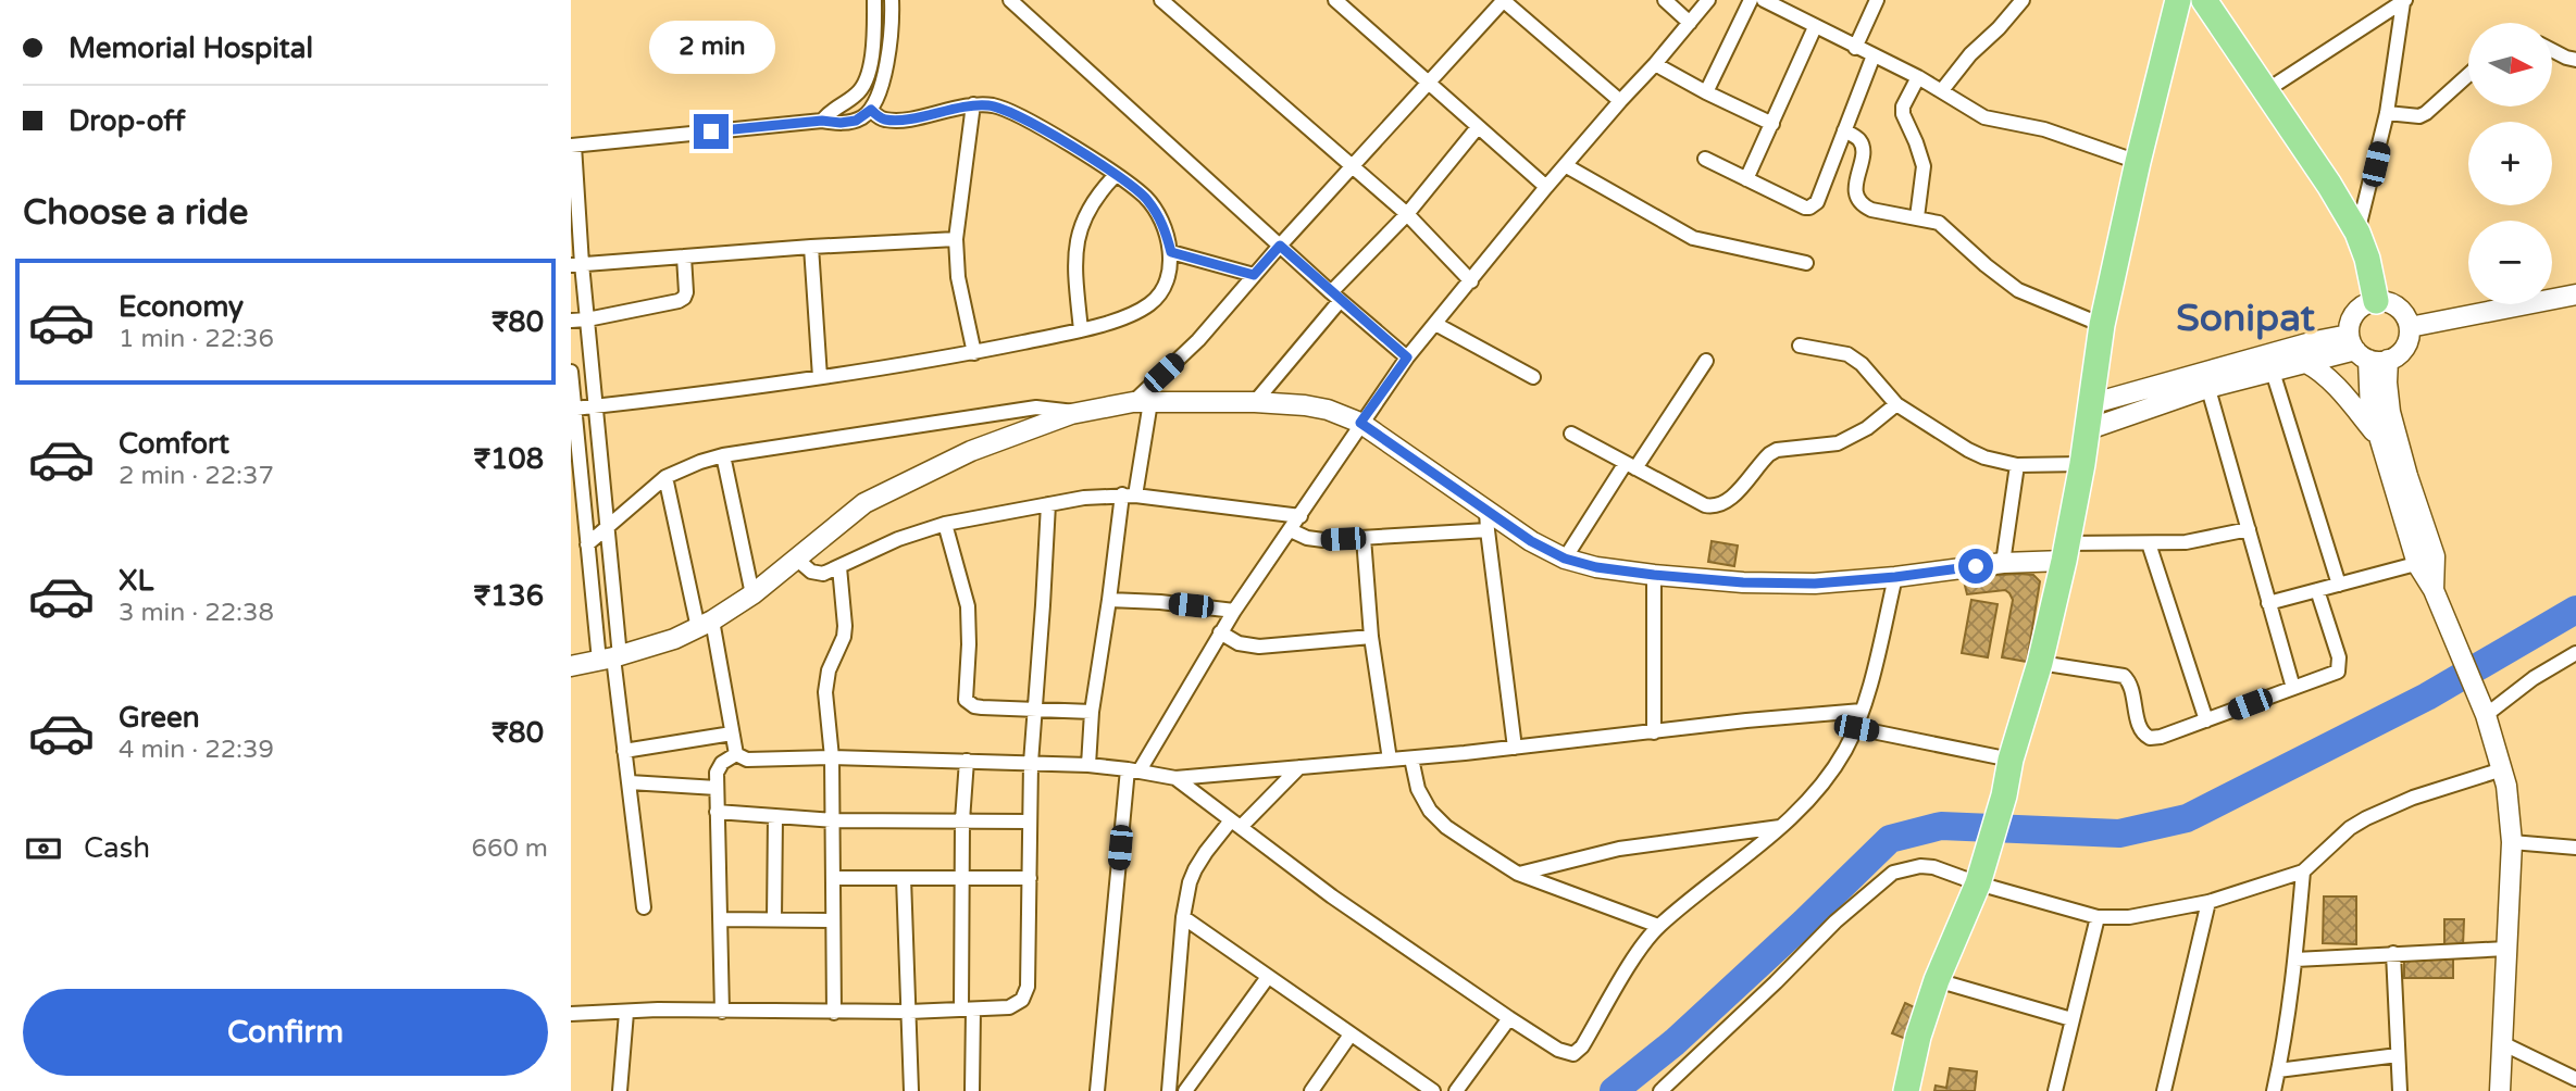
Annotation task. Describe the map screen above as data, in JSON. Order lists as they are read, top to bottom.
{
  "districts": ["Sonipat"],
  "north": "right",
  "page": {
    "banner": ["Memorial Hospital", "Drop-off"],
    "bubble": "2 min",
    "map_buttons": ["+", "−"],
    "heading": "Choose a ride",
    "list": [
      {
        "name": "Economy",
        "note": "1 min · 22:36",
        "value": "₹80"
      },
      {
        "name": "Comfort",
        "note": "2 min · 22:37",
        "value": "₹108"
      },
      {
        "name": "XL",
        "note": "3 min · 22:38",
        "value": "₹136"
      },
      {
        "name": "Green",
        "note": "4 min · 22:39",
        "value": "₹80"
      }
    ],
    "pay": ["Cash", "660 m"],
    "buttons": "Confirm"
  }
}
